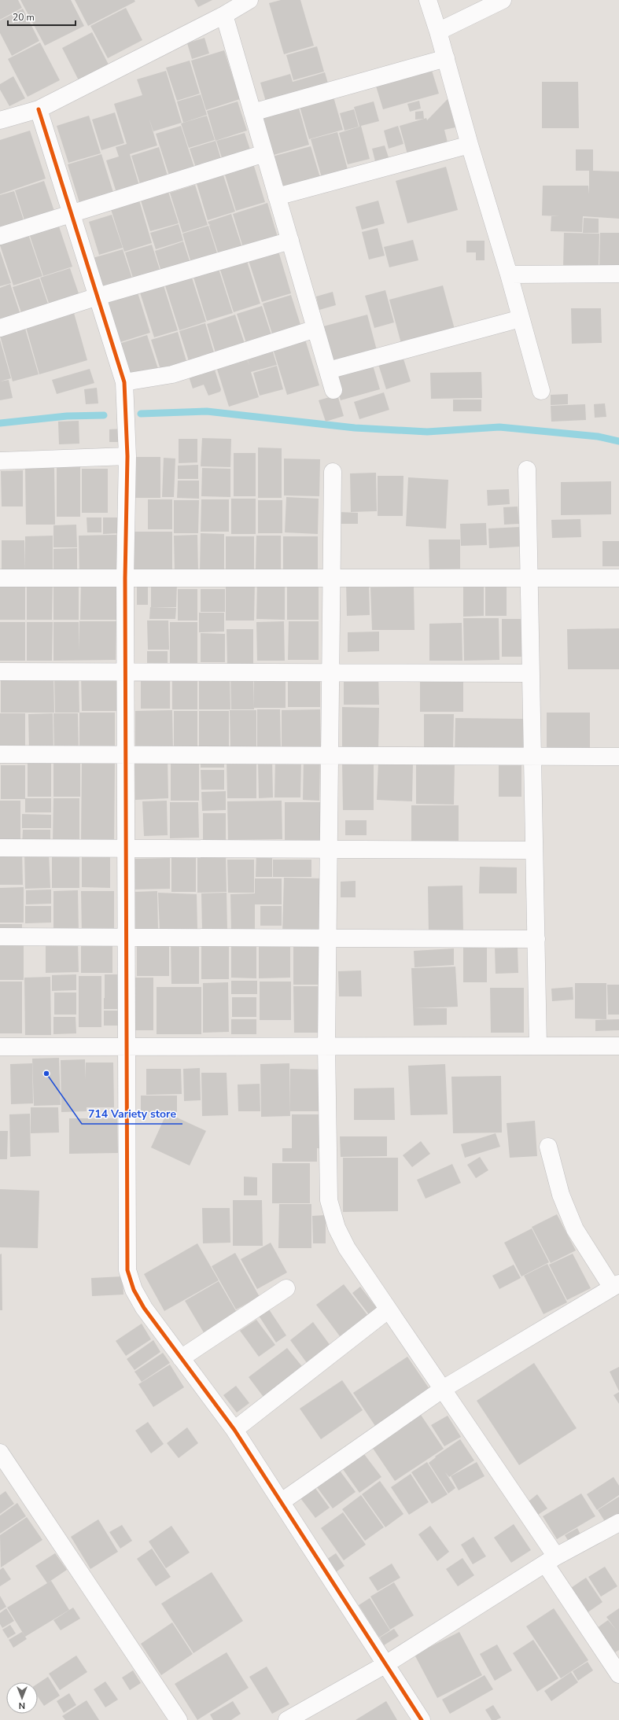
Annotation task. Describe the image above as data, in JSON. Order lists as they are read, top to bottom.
{
  "places": ["714 Variety store"],
  "scale_bar": "20 m",
  "north": "bottom"
}
